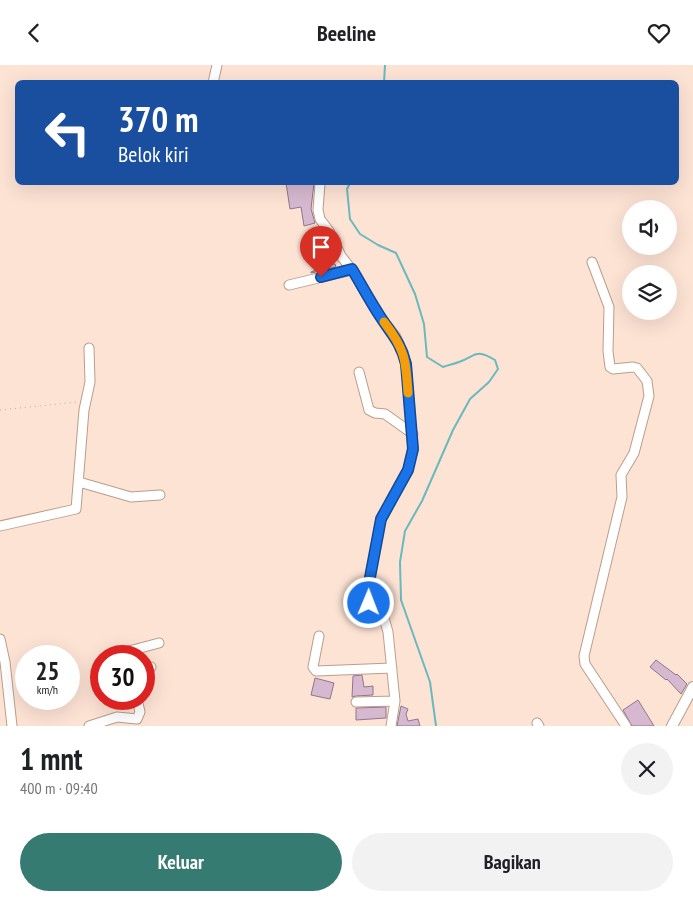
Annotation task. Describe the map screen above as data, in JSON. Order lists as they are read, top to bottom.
{
  "page": {
    "header": "Beeline",
    "turn": ["370 m", "Belok kiri"],
    "speed": "25 km/h",
    "limit": "30",
    "heading": ["1 mnt", "400 m · 09:40"],
    "buttons": ["Keluar", "Bagikan"]
  }
}
